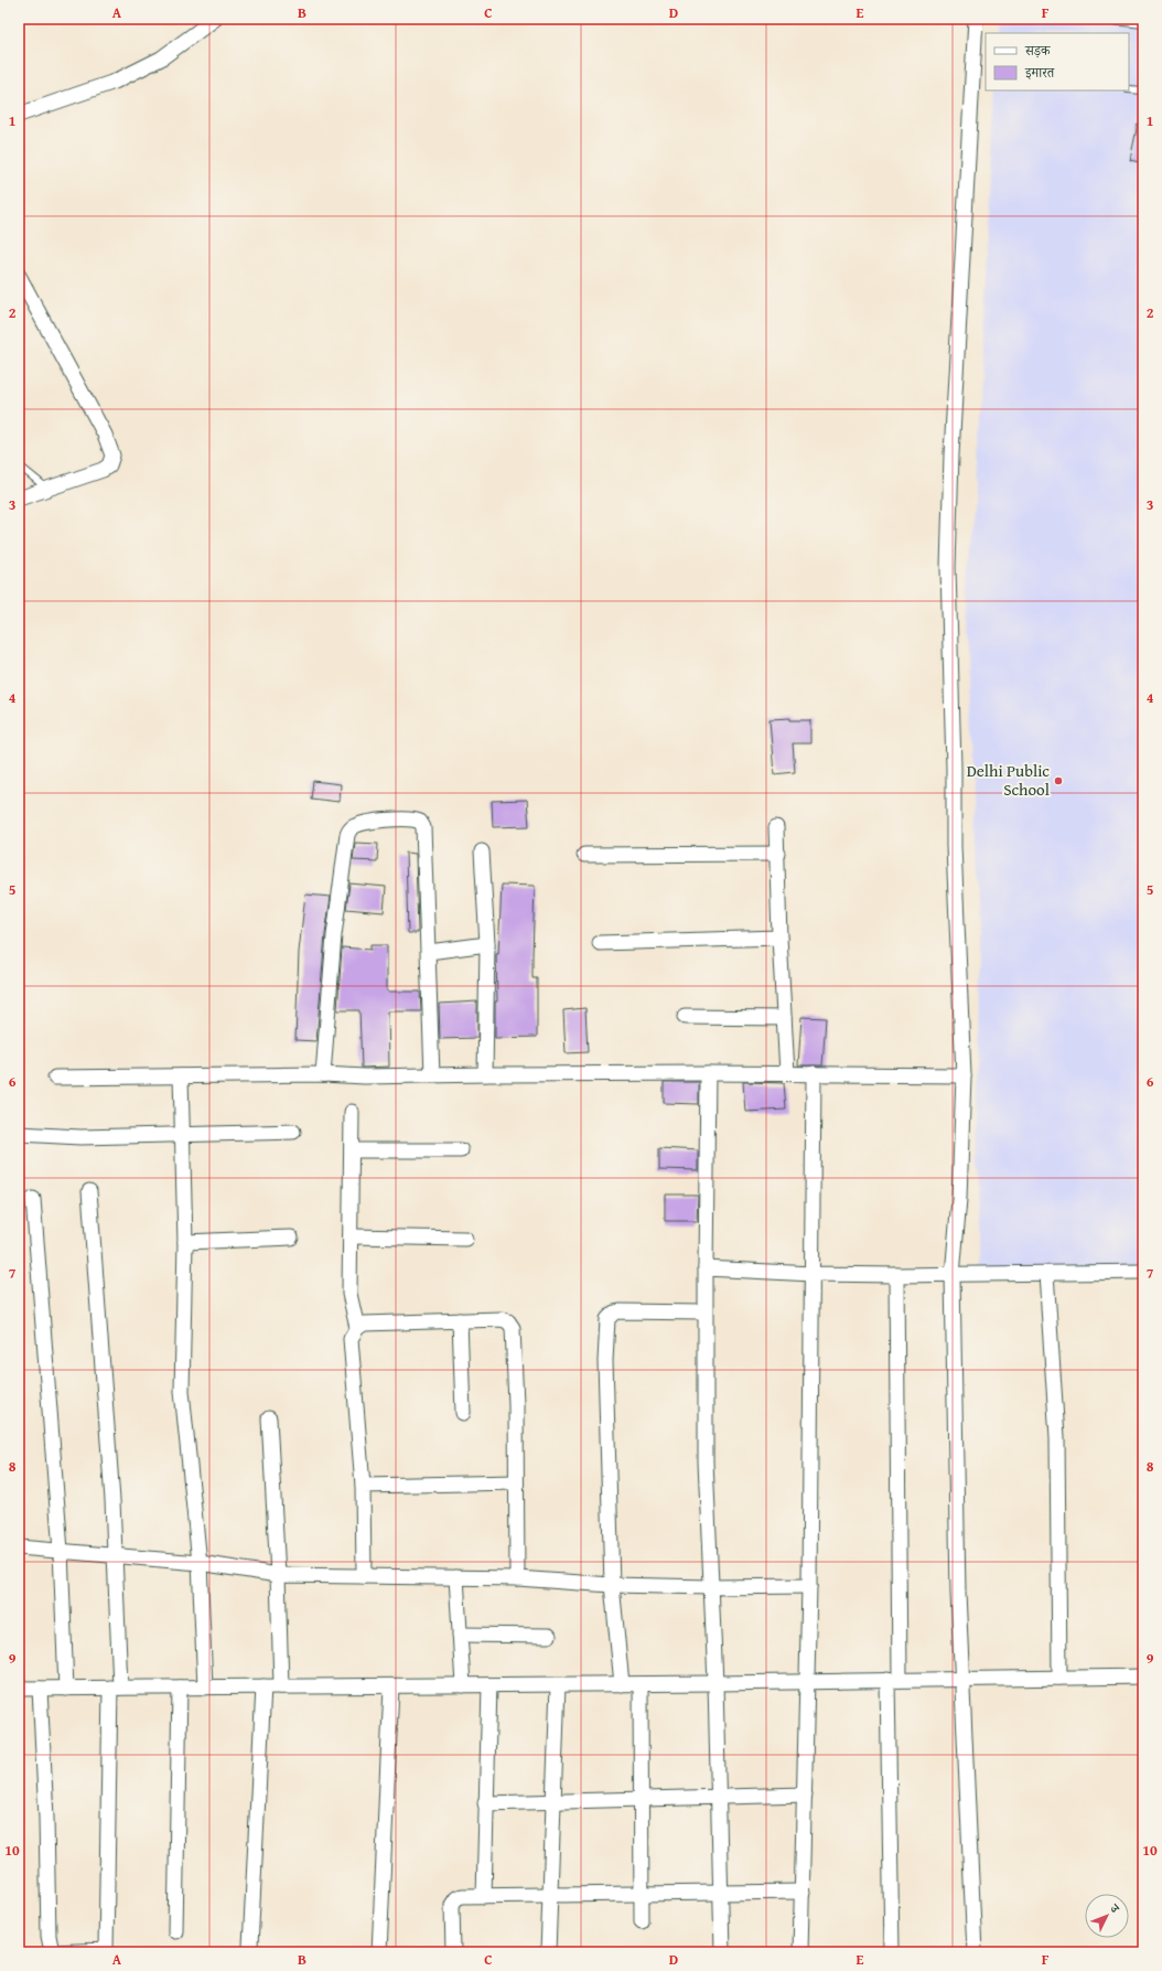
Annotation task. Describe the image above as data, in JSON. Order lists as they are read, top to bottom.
{
  "places": ["Delhi Public School"],
  "legend": ["सड़क", "इमारत"],
  "north": "top right",
  "grid": {
    "columns": [
      "A",
      "B",
      "C",
      "D",
      "E",
      "F"
    ],
    "rows": [
      "1",
      "2",
      "3",
      "4",
      "5",
      "6",
      "7",
      "8",
      "9",
      "10"
    ]
  }
}
